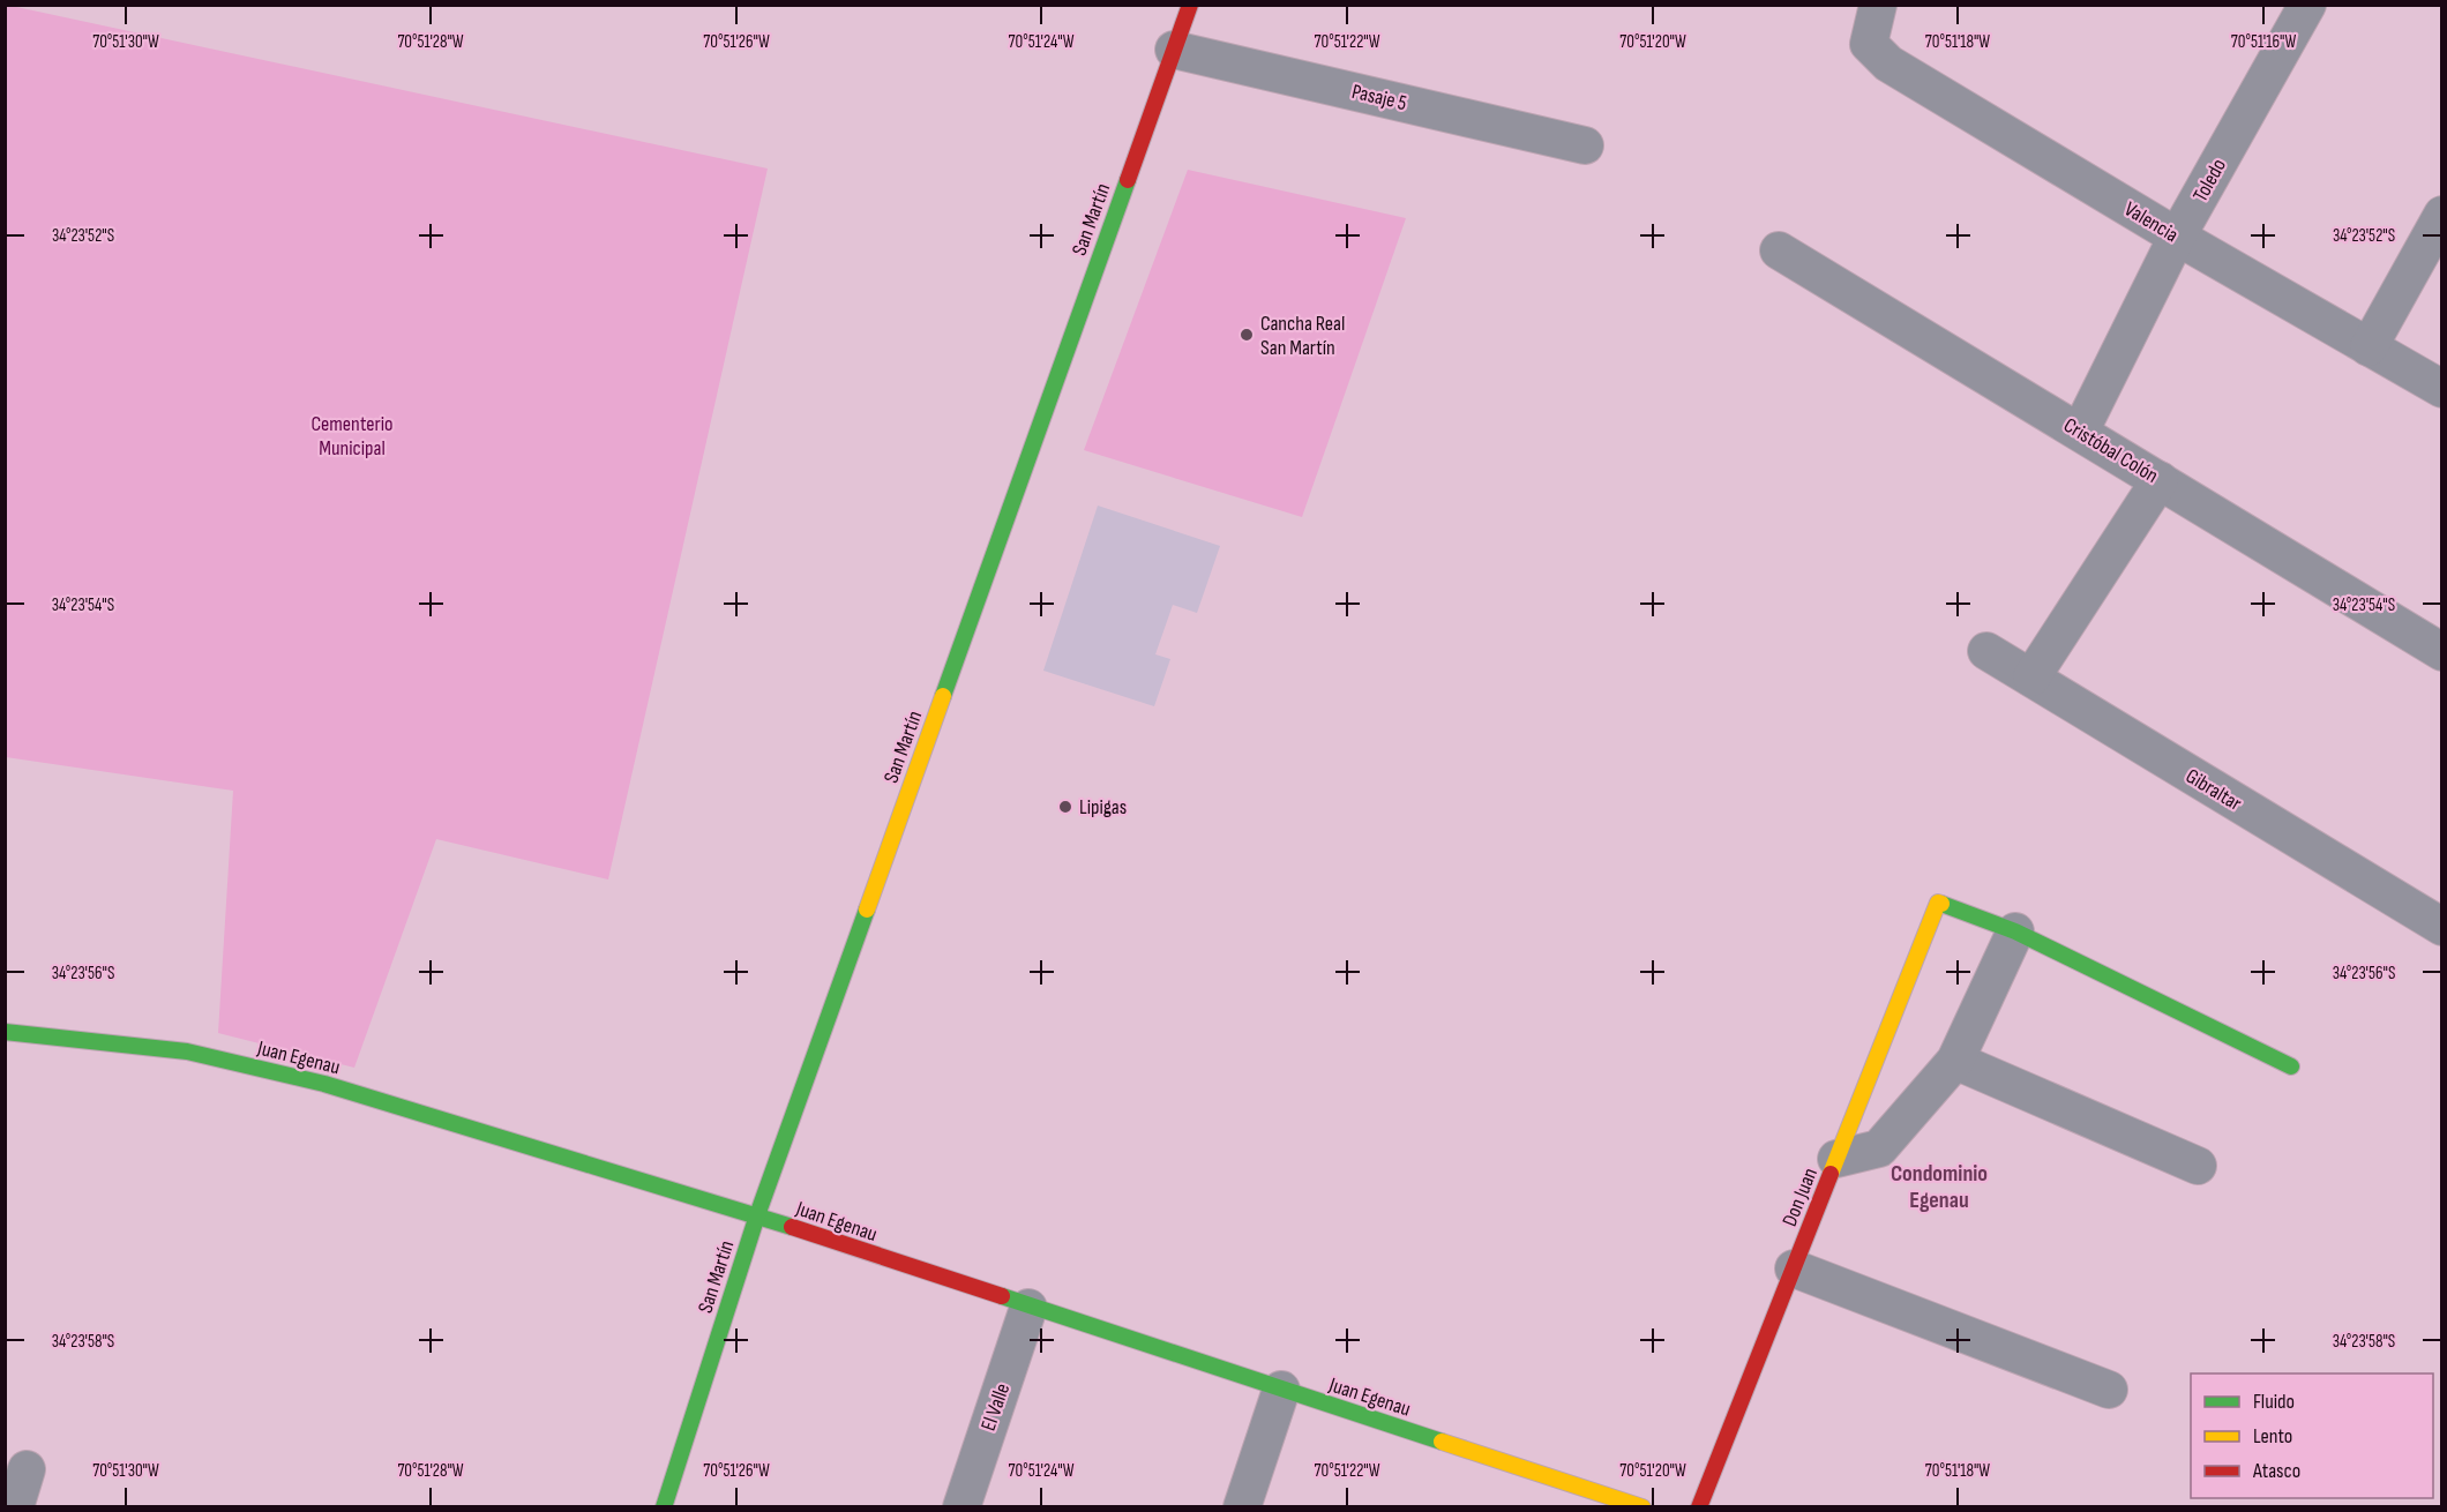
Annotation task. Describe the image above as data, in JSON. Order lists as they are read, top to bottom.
{
  "streets": {
    "street": [
      "Pasaje 5",
      "Toledo",
      "San Martín",
      "Valencia",
      "Cristóbal Colón",
      "Gibraltar",
      "Juan Egenau",
      "Don Juan",
      "El Valle"
    ]
  },
  "crossings": [
    ["Pasaje 5", "San Martín"],
    ["Toledo", "Valencia"],
    ["Toledo", "Cristóbal Colón"],
    ["San Martín", "Juan Egenau"],
    ["Juan Egenau", "El Valle"]
  ],
  "districts": ["Condominio Egenau"],
  "parks": ["Cementerio Municipal"],
  "places": ["Cancha Real San Martín", "Lipigas"],
  "legend": ["Fluido", "Lento", "Atasco"],
  "coordinates": [
    "70°51'30\"W",
    "70°51'28\"W",
    "70°51'26\"W",
    "70°51'24\"W",
    "70°51'22\"W",
    "70°51'20\"W",
    "70°51'18\"W",
    "70°51'16\"W",
    "34°23'52\"S",
    "34°23'54\"S",
    "34°23'56\"S",
    "34°23'58\"S"
  ]
}
